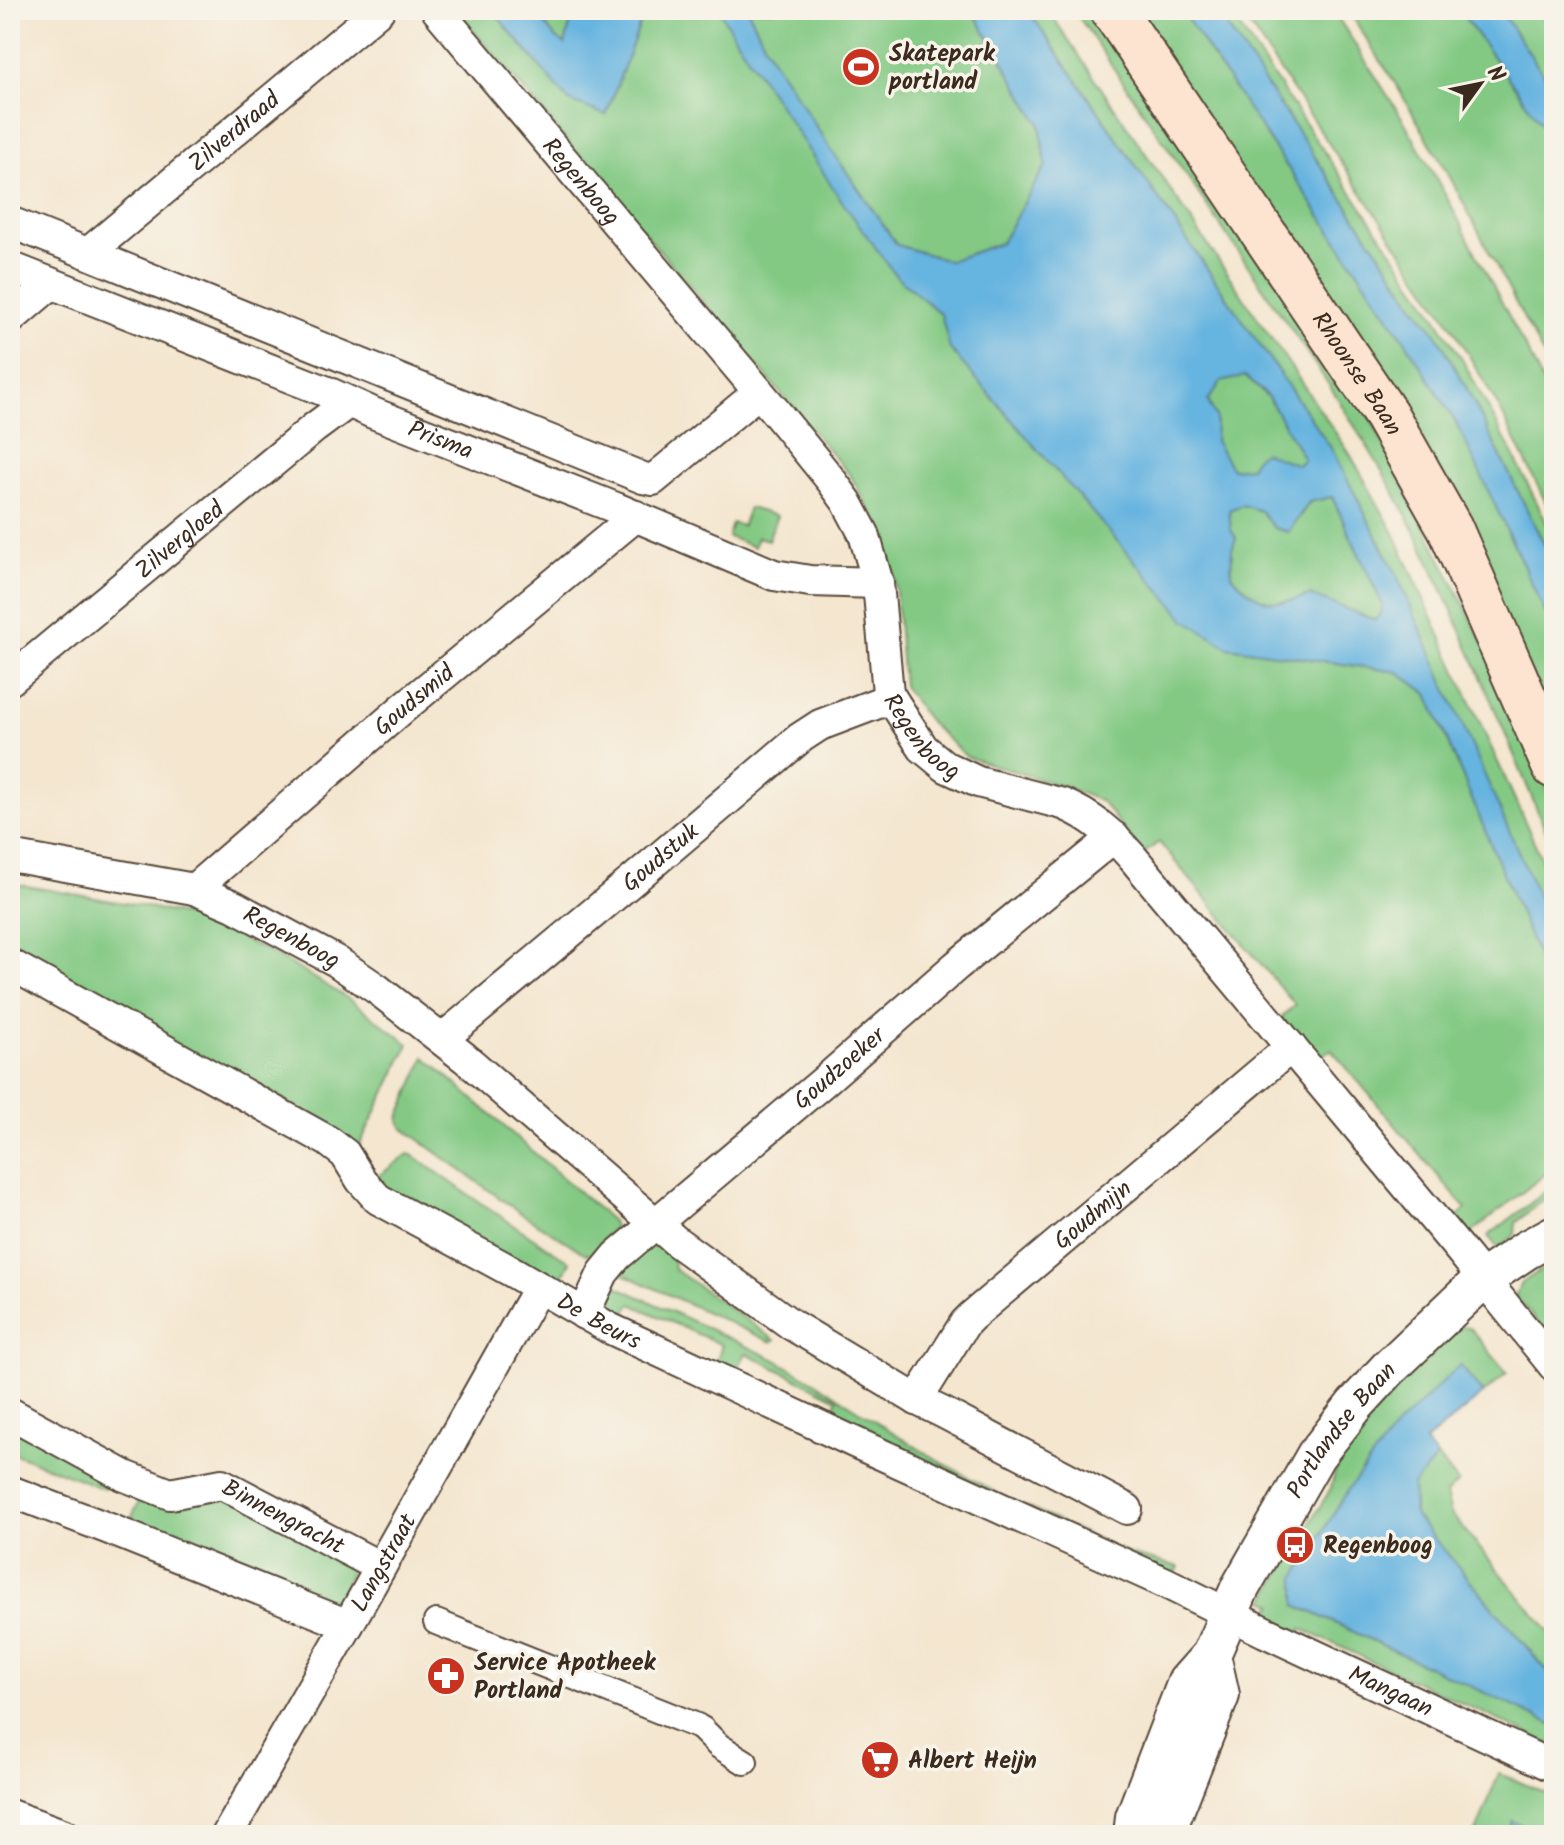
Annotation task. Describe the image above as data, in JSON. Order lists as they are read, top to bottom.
{
  "streets": {
    "main road": ["Rhoonse Baan"],
    "street": [
      "Zilverdraad",
      "Regenboog",
      "Prisma",
      "Zilvergloed",
      "Goudsmid",
      "Goudstuk",
      "Goudzoeker",
      "Goudmijn",
      "De Beurs",
      "Portlandse Baan",
      "Binnengracht",
      "Langstraat",
      "Mangaan"
    ]
  },
  "crossings": [
    ["Zilverdraad", "Prisma"],
    ["Regenboog", "Prisma"],
    ["Regenboog", "Goudsmid"],
    ["Regenboog", "Goudstuk"],
    ["Regenboog", "Goudzoeker"],
    ["Regenboog", "Goudmijn"],
    ["Regenboog", "Portlandse Baan"],
    ["Prisma", "Zilvergloed"],
    ["Prisma", "Goudsmid"],
    ["Goudzoeker", "De Beurs"],
    ["De Beurs", "Portlandse Baan"],
    ["De Beurs", "Langstraat"],
    ["De Beurs", "Mangaan"],
    ["Portlandse Baan", "Mangaan"],
    ["Binnengracht", "Langstraat"]
  ],
  "places": {
    "sports": ["Skatepark portland"],
    "bus stop": ["Regenboog"],
    "pharmacy": ["Service Apotheek Portland"],
    "supermarket": ["Albert Heijn"]
  },
  "north": "top right"
}
